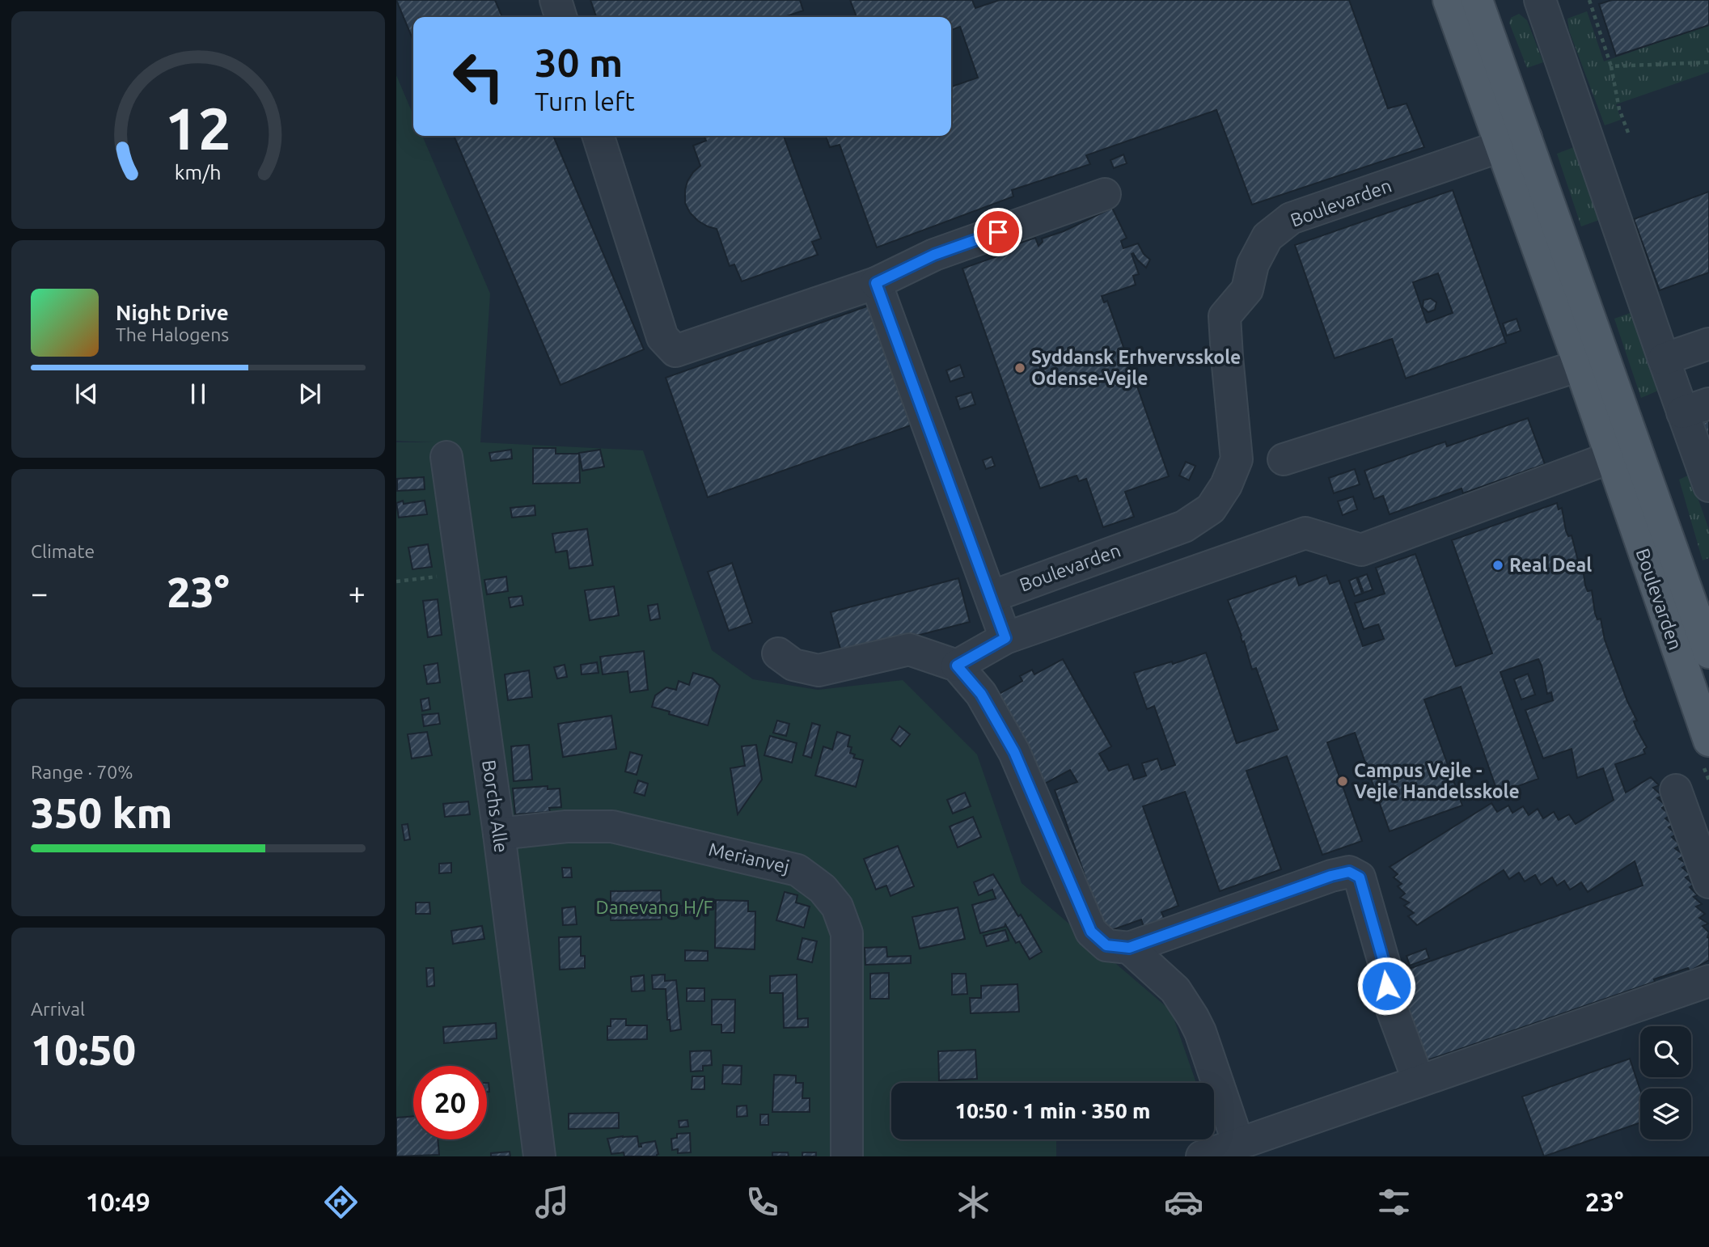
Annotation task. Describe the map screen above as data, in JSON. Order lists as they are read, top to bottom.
{
  "streets": {
    "main road": ["Boulevarden"],
    "street": ["Borchs Alle", "Merianvej"]
  },
  "crossings": [
    ["Borchs Alle", "Merianvej"]
  ],
  "parks": ["Danevang H/F"],
  "places": ["Syddansk Erhvervsskole Odense-Vejle", "Real Deal", "Campus Vejle - Vejle Handelsskole"],
  "page": {
    "turn": ["30 m", "Turn left"],
    "song": ["Night Drive", "The Halogens"],
    "tile": [
      "Climate",
      ["Range · 70%", "350 km"],
      ["Arrival", "10:50"]
    ],
    "heat": ["−", "23°", "+"],
    "limit": "20",
    "trip": "10:50 · 1 min · 350 m",
    "tabs": ["10:49", "23°"],
    "gauge": ["12", "km/h"]
  }
}
